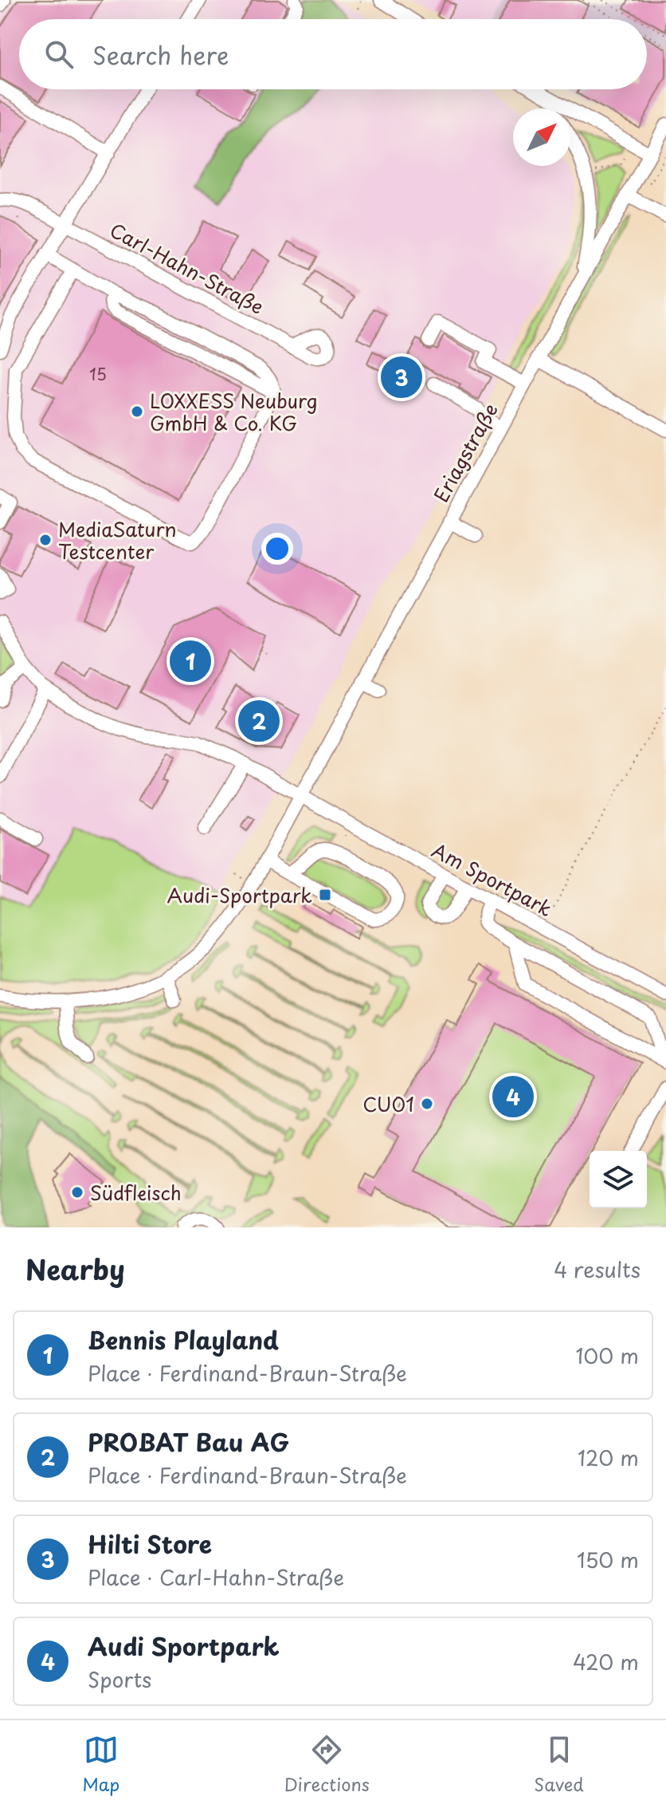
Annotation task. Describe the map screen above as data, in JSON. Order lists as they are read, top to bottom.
{
  "streets": {
    "street": ["Carl-Hahn-Straße", "Eriagstraße", "Am Sportpark"]
  },
  "crossings": [
    ["Eriagstraße", "Am Sportpark"]
  ],
  "places": {
    "other": [
      "LOXXESS Neuburg GmbH & Co. KG",
      "MediaSaturn Testcenter",
      "CU01",
      "Südfleisch"
    ],
    "transit": ["Audi-Sportpark"]
  },
  "house_numbers": ["15"],
  "north": "top right",
  "page": {
    "search": "Search here",
    "pins": [
      "3",
      "1",
      "2",
      "4"
    ],
    "heading": ["Nearby", "4 results"],
    "list": [
      {
        "mark": "1",
        "name": "Bennis Playland",
        "note": "Place · Ferdinand-Braun-Straße",
        "value": "100 m"
      },
      {
        "mark": "2",
        "name": "PROBAT Bau AG",
        "note": "Place · Ferdinand-Braun-Straße",
        "value": "120 m"
      },
      {
        "mark": "3",
        "name": "Hilti Store",
        "note": "Place · Carl-Hahn-Straße",
        "value": "150 m"
      },
      {
        "mark": "4",
        "name": "Audi Sportpark",
        "note": "Sports",
        "value": "420 m"
      }
    ],
    "nav": ["Map", "Directions", "Saved"]
  }
}
